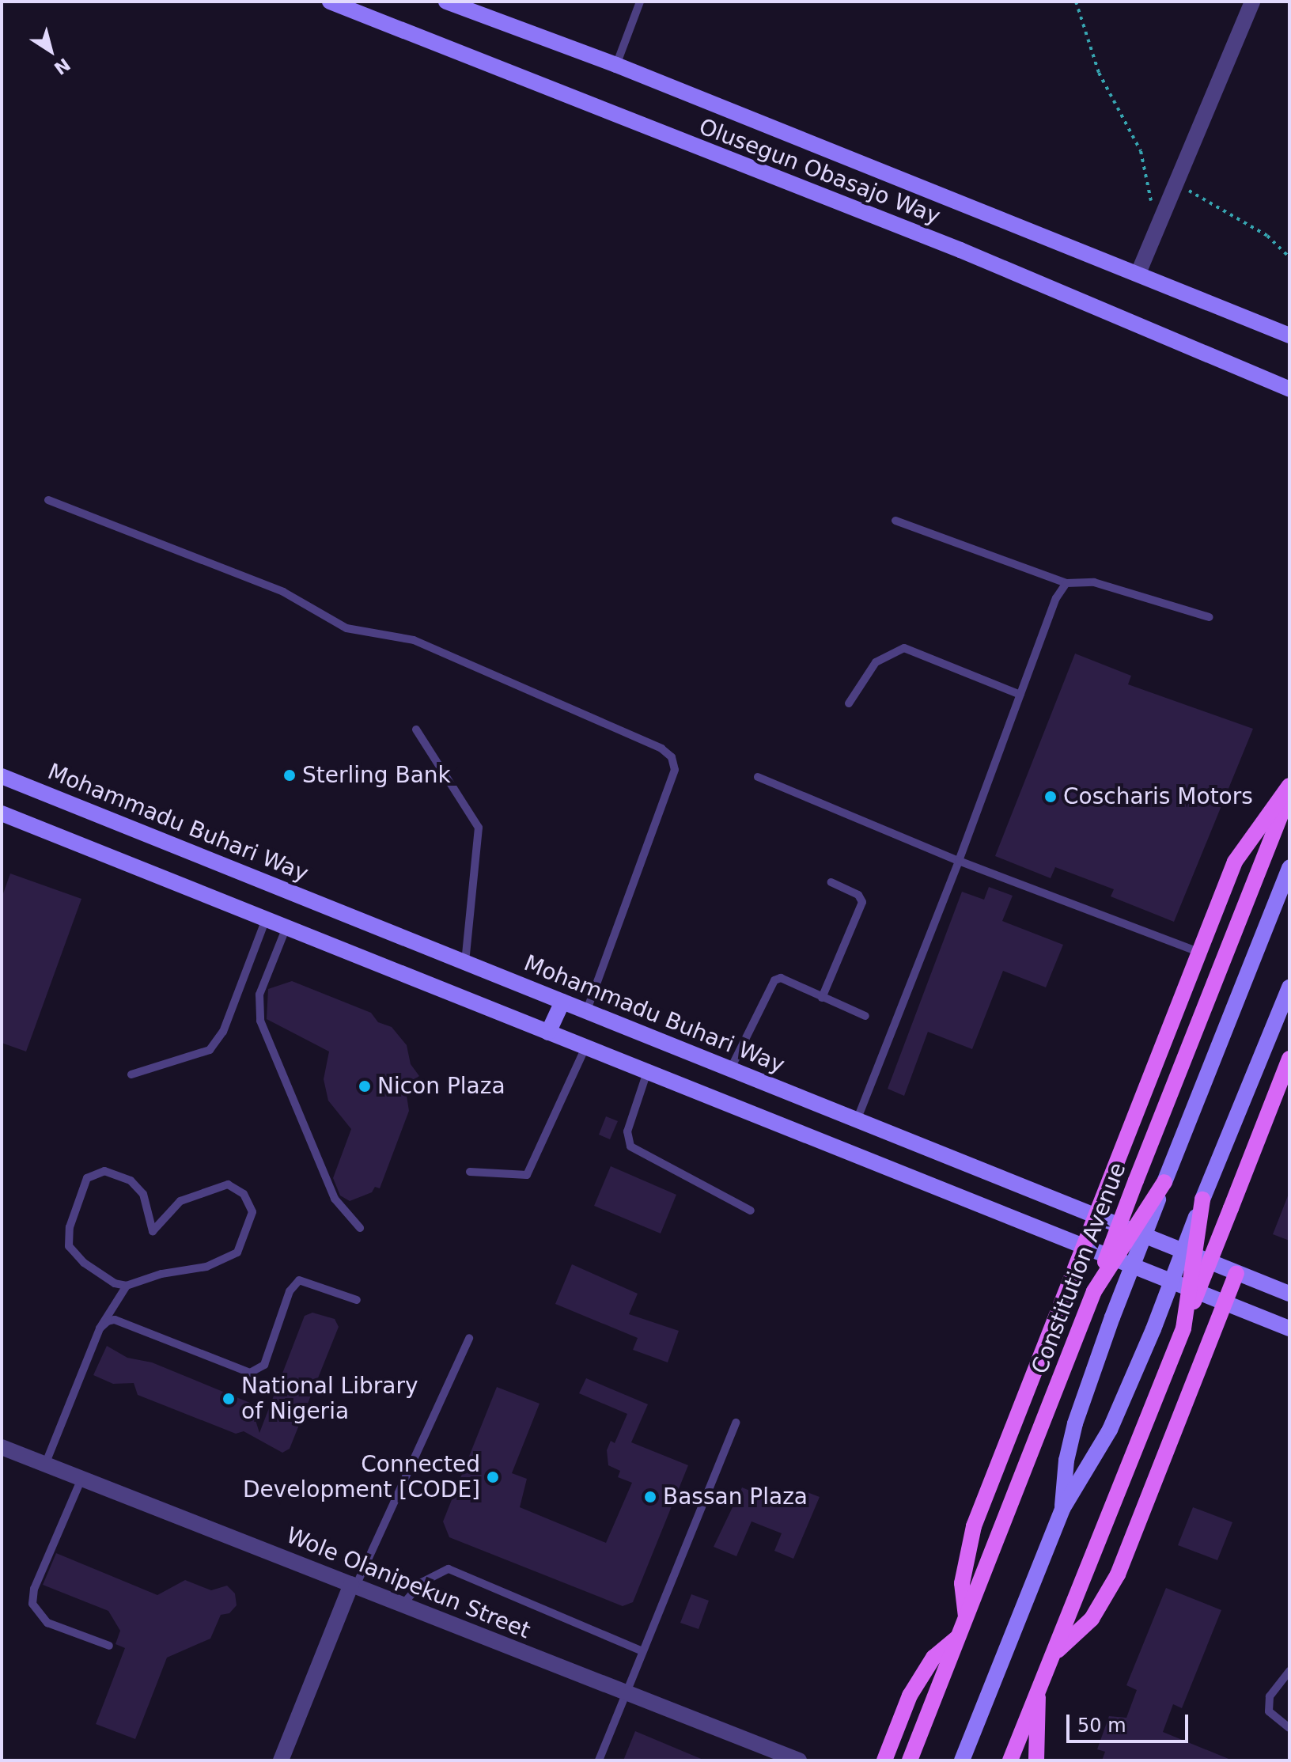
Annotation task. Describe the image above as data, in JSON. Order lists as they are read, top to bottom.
{
  "streets": {
    "main road": ["Olusegun Obasajo Way", "Mohammadu Buhari Way", "Constitution Avenue"],
    "street": ["Wole Olanipekun Street"]
  },
  "places": [
    "Sterling Bank",
    "Coscharis Motors",
    "Nicon Plaza",
    "National Library of Nigeria",
    "Connected Development [CODE]",
    "Bassan Plaza"
  ],
  "scale_bar": "50 m",
  "north": "bottom right"
}
